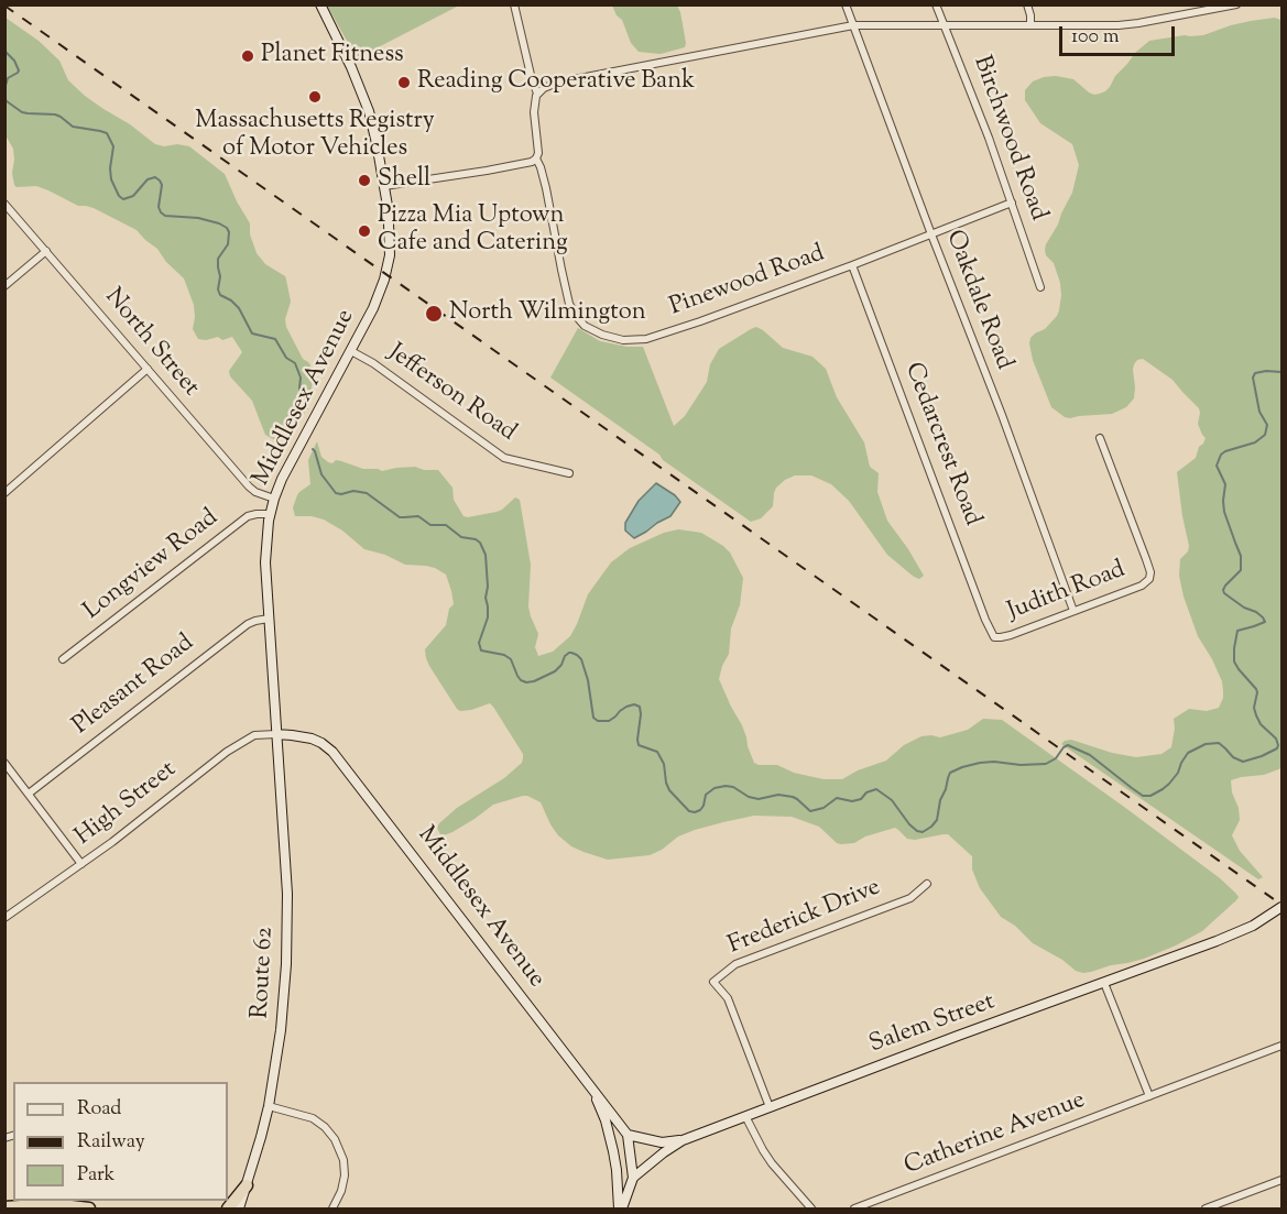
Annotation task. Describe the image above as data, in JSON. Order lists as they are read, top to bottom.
{
  "streets": {
    "street": [
      "Birchwood Road",
      "Pinewood Road",
      "Oakdale Road",
      "North Street",
      "Jefferson Road",
      "Middlesex Avenue",
      "Cedarcrest Road",
      "Longview Road",
      "Judith Road",
      "Pleasant Road",
      "High Street",
      "Frederick Drive",
      "Route 62",
      "Salem Street",
      "Catherine Avenue"
    ]
  },
  "crossings": [
    ["Birchwood Road", "Pinewood Road"],
    ["Pinewood Road", "Oakdale Road"],
    ["Pinewood Road", "Cedarcrest Road"],
    ["Oakdale Road", "Judith Road"],
    ["North Street", "Middlesex Avenue"],
    ["Jefferson Road", "Middlesex Avenue"],
    ["Middlesex Avenue", "Longview Road"],
    ["Middlesex Avenue", "Pleasant Road"],
    ["Middlesex Avenue", "High Street"],
    ["Middlesex Avenue", "Route 62"],
    ["Cedarcrest Road", "Judith Road"],
    ["High Street", "Route 62"],
    ["Frederick Drive", "Salem Street"]
  ],
  "places": [
    "Planet Fitness",
    "Reading Cooperative Bank",
    "Massachusetts Registry of Motor Vehicles",
    "Shell",
    "Pizza Mia Uptown Cafe and Catering",
    "North Wilmington"
  ],
  "legend": ["Road", "Railway", "Park"],
  "scale_bar": "100 m"
}
